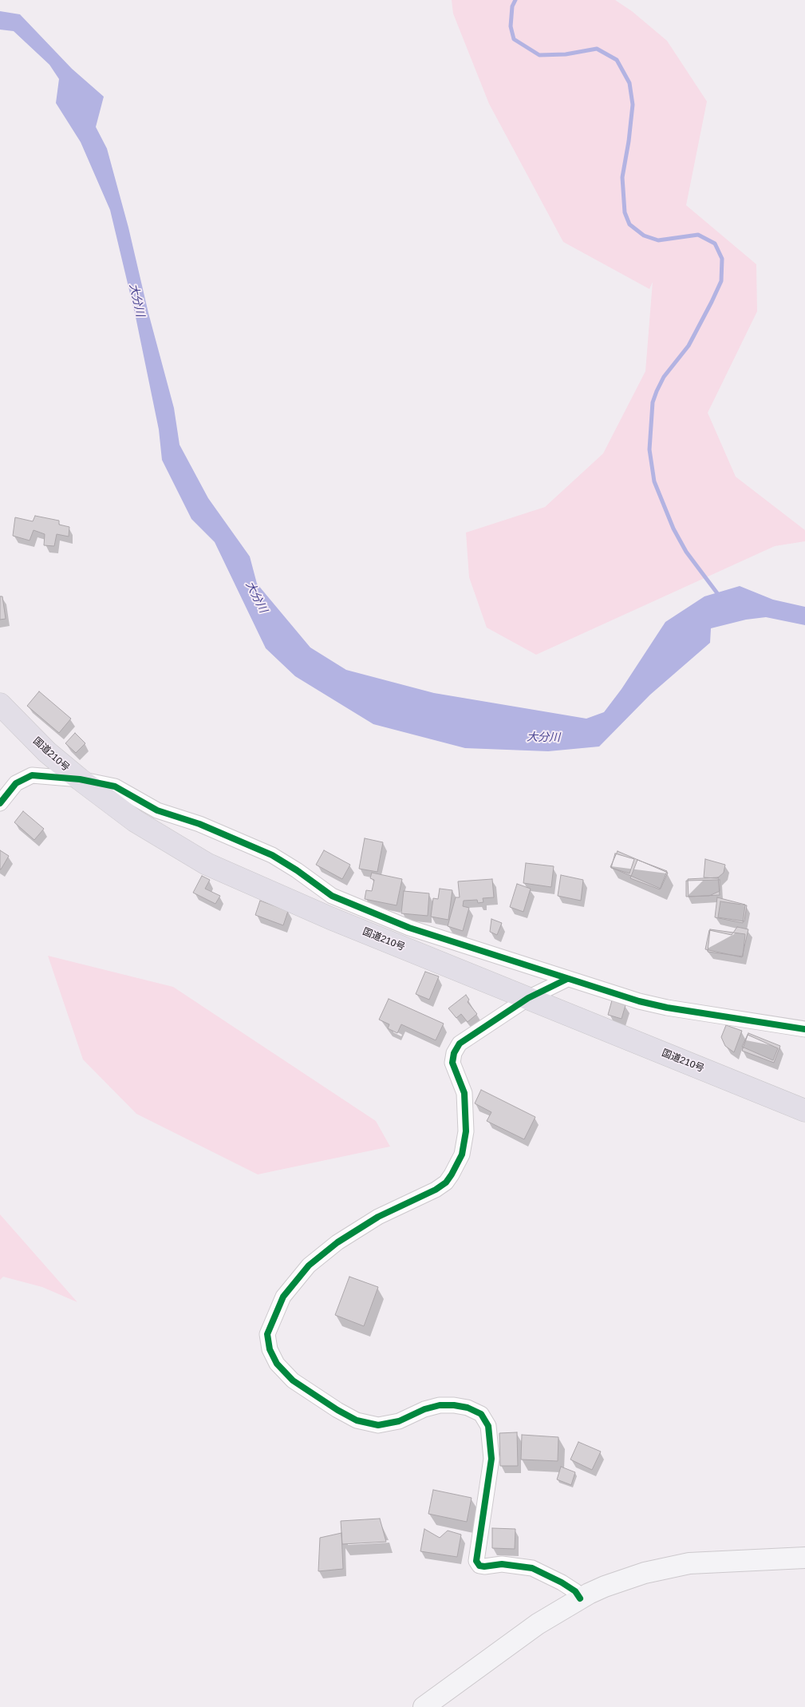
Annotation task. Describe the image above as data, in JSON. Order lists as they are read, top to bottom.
{
  "streets": {
    "highway": ["国道210号"]
  },
  "water": ["大分川"]
}
